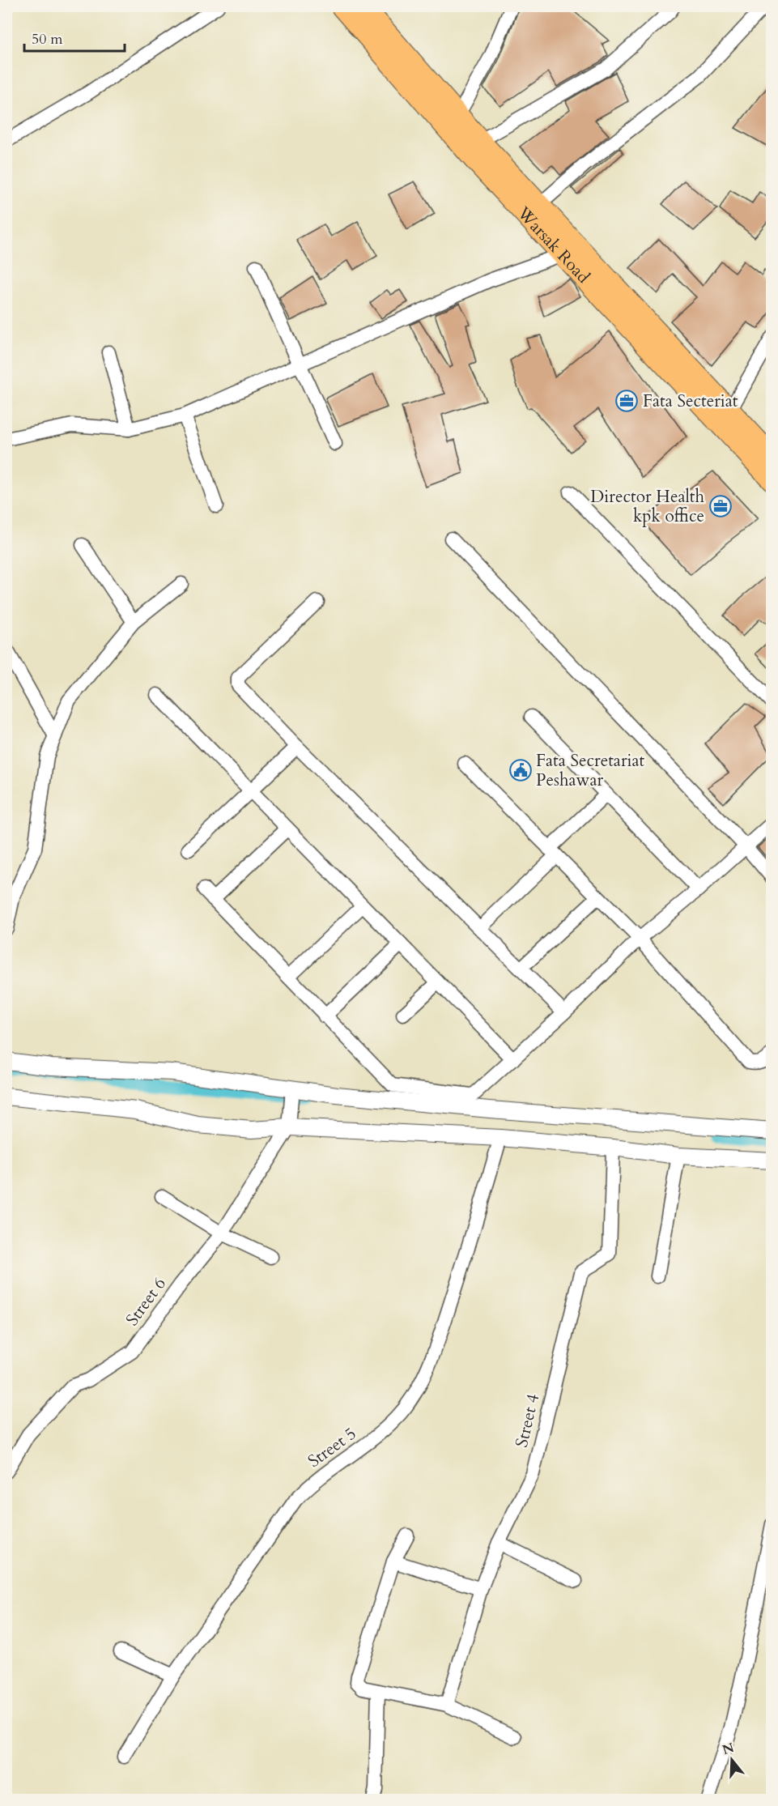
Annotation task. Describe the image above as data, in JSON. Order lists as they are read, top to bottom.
{
  "streets": {
    "main road": ["Warsak Road"],
    "street": ["Street 6", "Street 4", "Street 5"]
  },
  "places": {
    "office": ["Fata Secteriat", "Director Health kpk office"],
    "public building": ["Fata Secretariat Peshawar"]
  },
  "scale_bar": "50 m",
  "north": "top"
}
